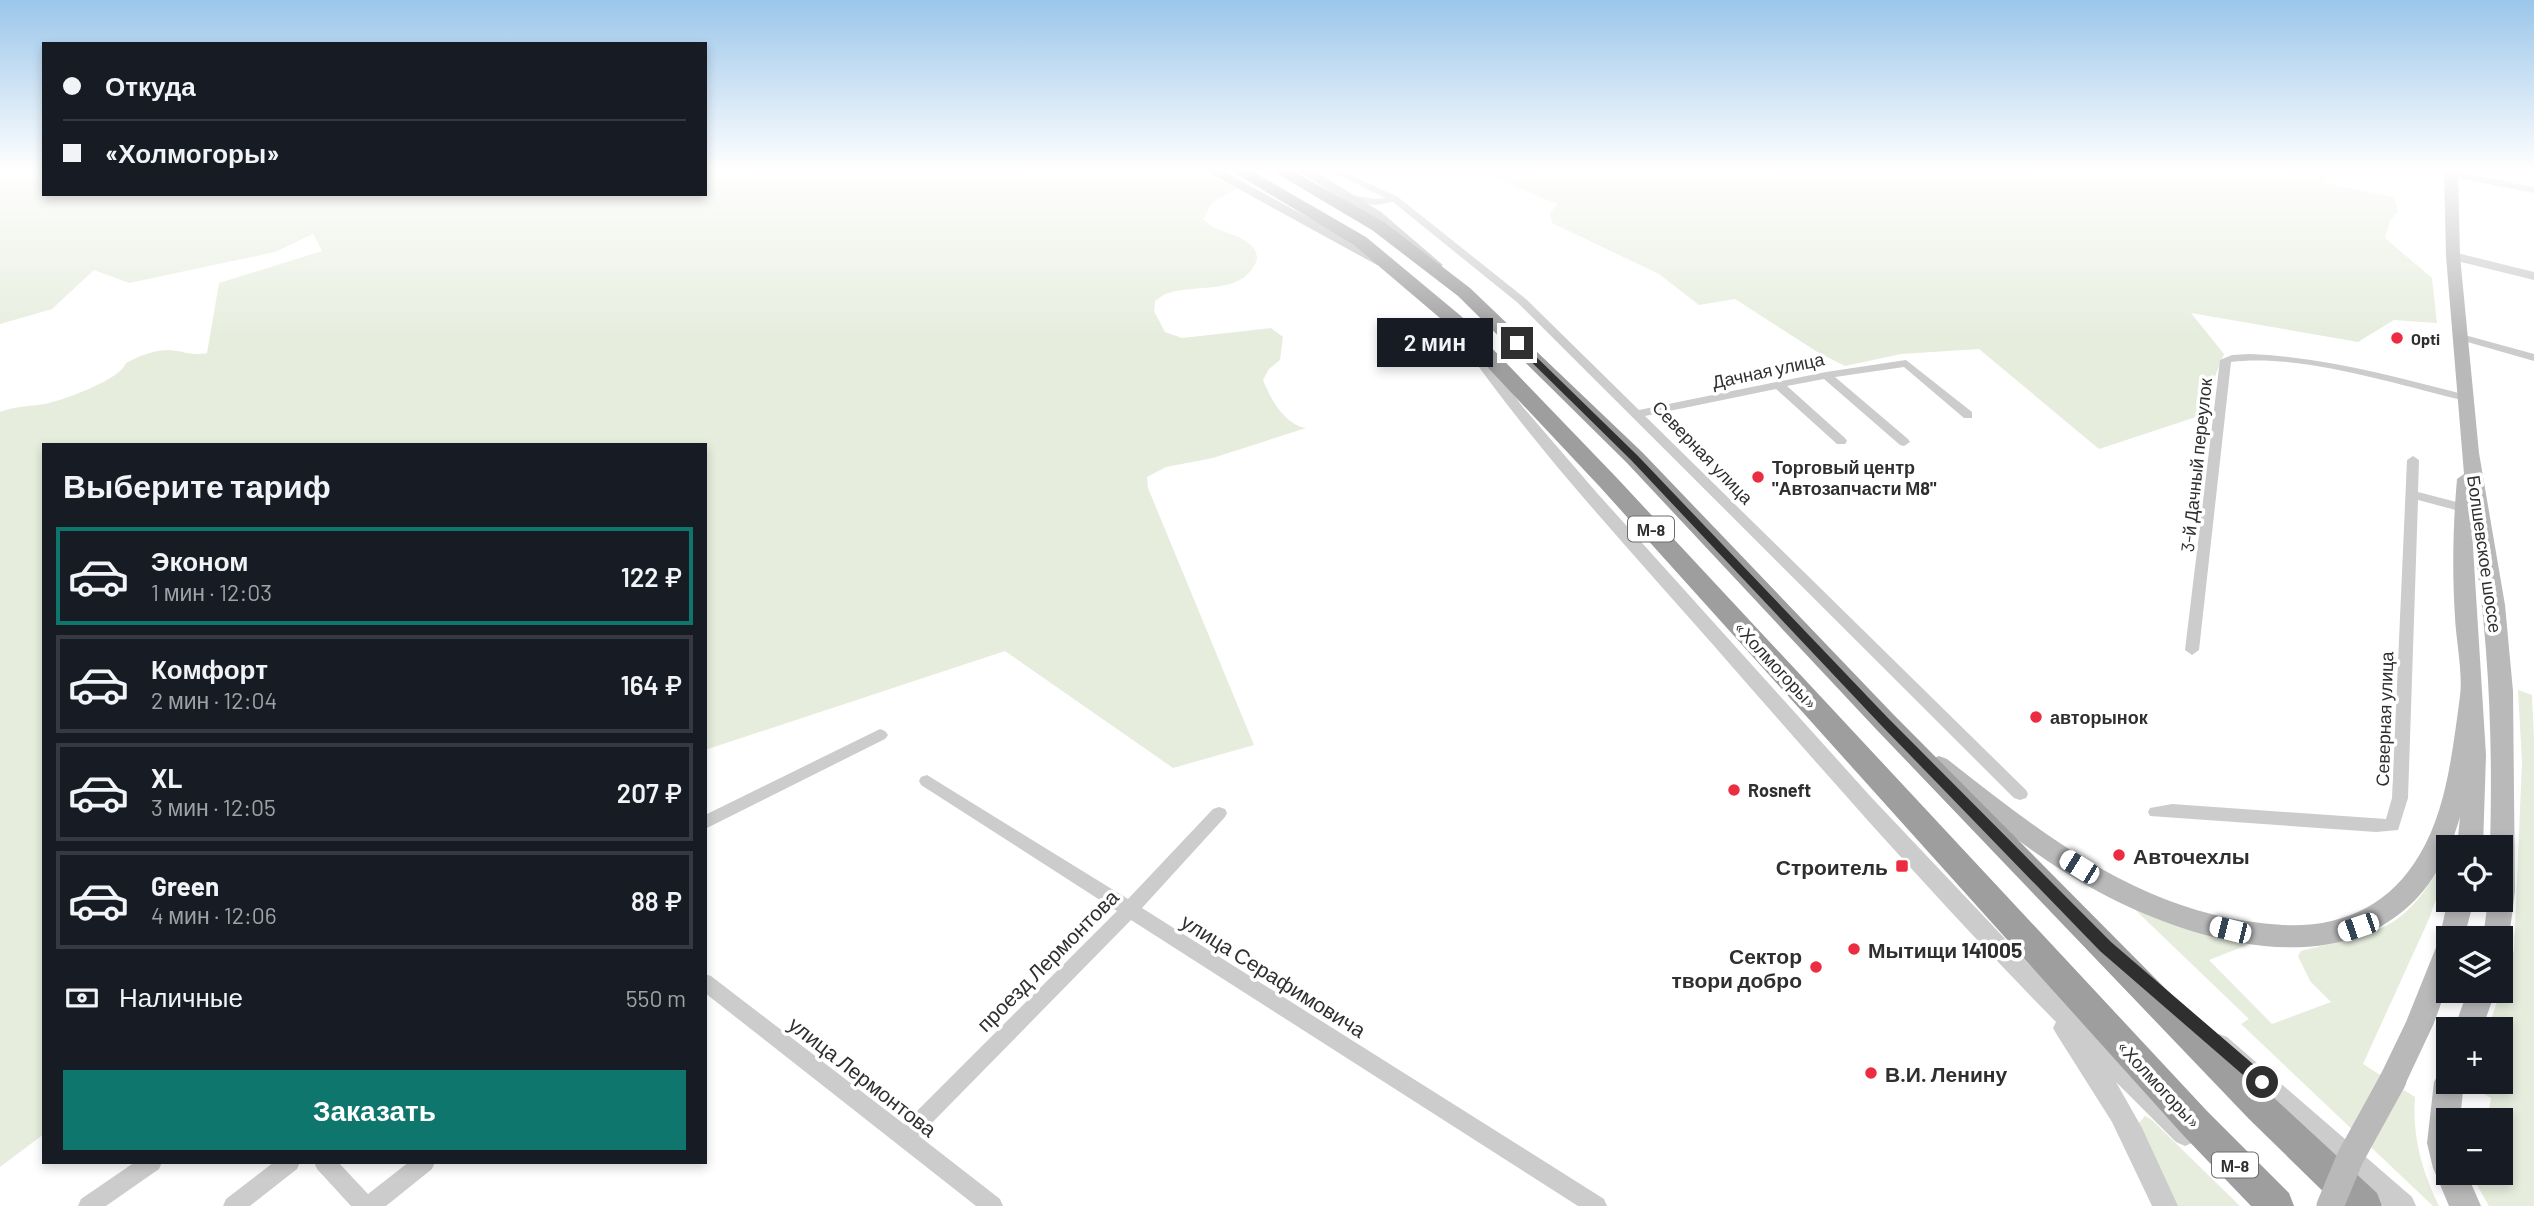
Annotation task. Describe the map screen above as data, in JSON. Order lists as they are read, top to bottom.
{
  "streets": {
    "highway": ["М-8", "«Холмогоры»"],
    "main road": ["Болшевское шоссе"],
    "street": [
      "Дачная улица",
      "Северная улица",
      "3-й Дачный переулок",
      "проезд Лермонтова",
      "улица Серафимовича",
      "улица Лермонтова"
    ]
  },
  "crossings": [
    ["Дачная улица", "Северная улица"],
    ["3-й Дачный переулок", "Болшевское шоссе"],
    ["проезд Лермонтова", "улица Серафимовича"],
    ["проезд Лермонтова", "улица Лермонтова"]
  ],
  "places": {
    "other": [
      "Opti",
      "Торговый центр \"Автозапчасти М8\"",
      "авторынок",
      "Rosneft",
      "Авточехлы",
      "Мытищи 141005",
      "Сектор твори добро",
      "В.И. Ленину"
    ],
    "transit": ["Строитель"]
  },
  "page": {
    "banner": ["Откуда", "«Холмогоры»"],
    "bubble": "2 мин",
    "heading": "Выберите тариф",
    "list": [
      {
        "name": "Эконом",
        "note": "1 мин · 12:03",
        "value": "122 ₽"
      },
      {
        "name": "Комфорт",
        "note": "2 мин · 12:04",
        "value": "164 ₽"
      },
      {
        "name": "XL",
        "note": "3 мин · 12:05",
        "value": "207 ₽"
      },
      {
        "name": "Green",
        "note": "4 мин · 12:06",
        "value": "88 ₽"
      }
    ],
    "map_buttons": ["+", "−"],
    "pay": ["Наличные", "550 m"],
    "buttons": "Заказать"
  }
}
